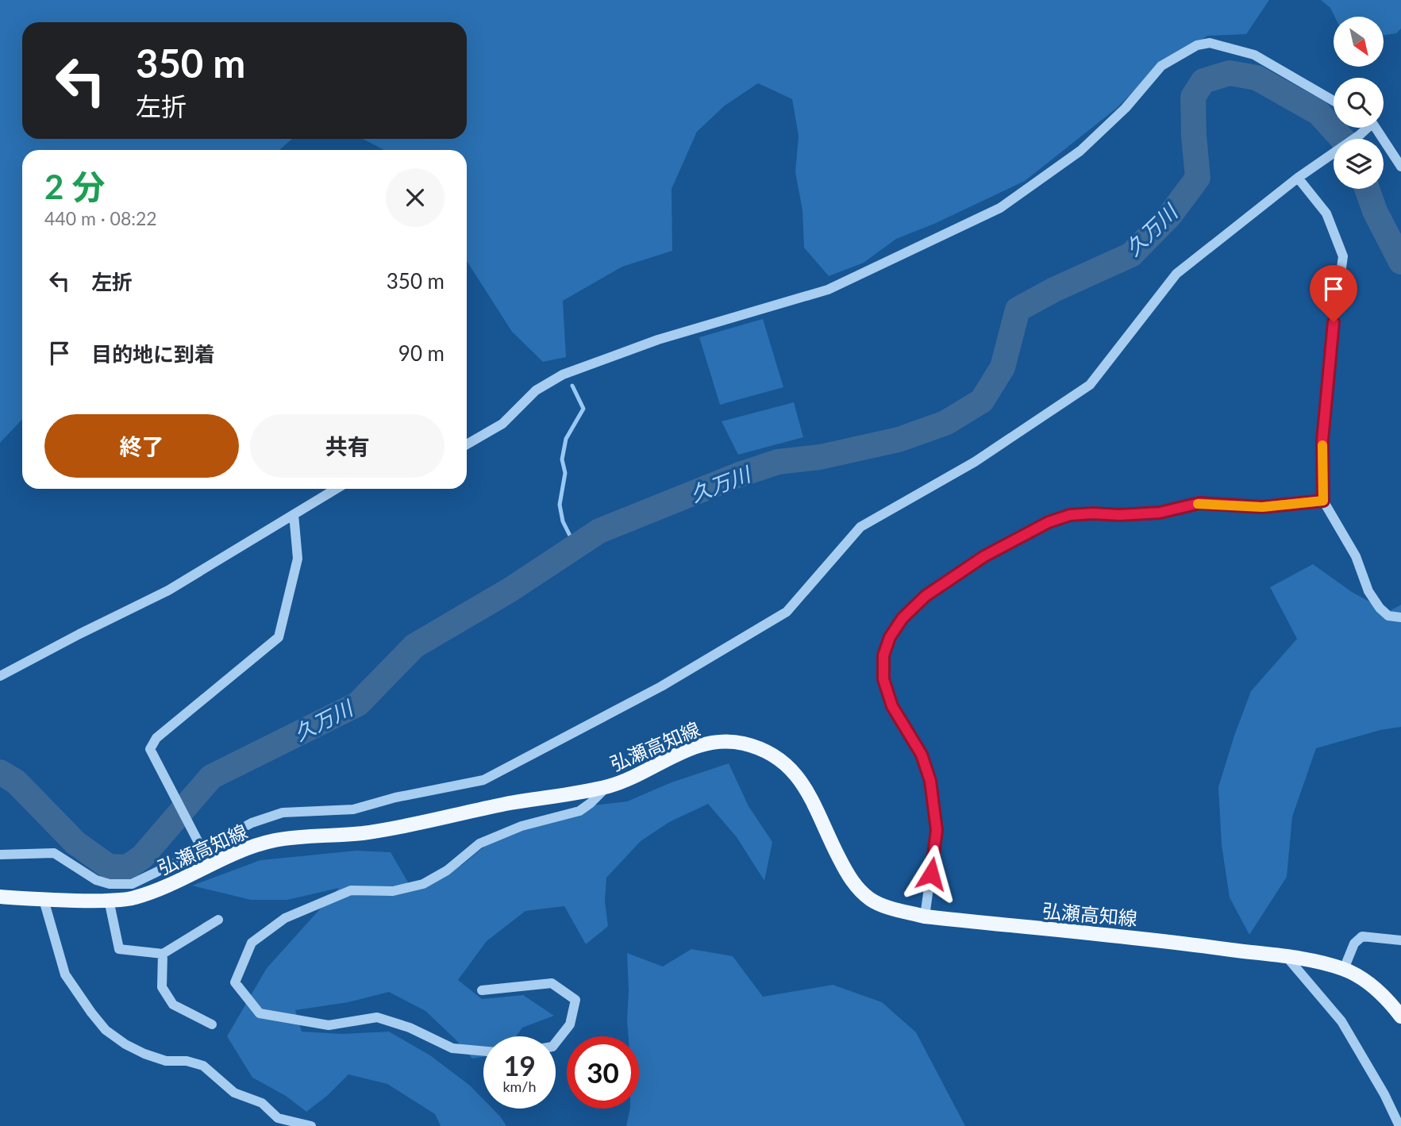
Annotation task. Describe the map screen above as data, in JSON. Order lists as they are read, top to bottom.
{
  "streets": {
    "main road": ["弘瀬高知線"]
  },
  "water": ["久万川"],
  "north": "bottom right",
  "page": {
    "turn": ["350 m", "左折"],
    "heading": ["2 分", "440 m · 08:22"],
    "list": [
      {
        "name": "左折",
        "value": "350 m"
      },
      {
        "name": "目的地に到着",
        "value": "90 m"
      }
    ],
    "buttons": ["終了", "共有"],
    "speed": "19 km/h",
    "limit": "30"
  }
}
